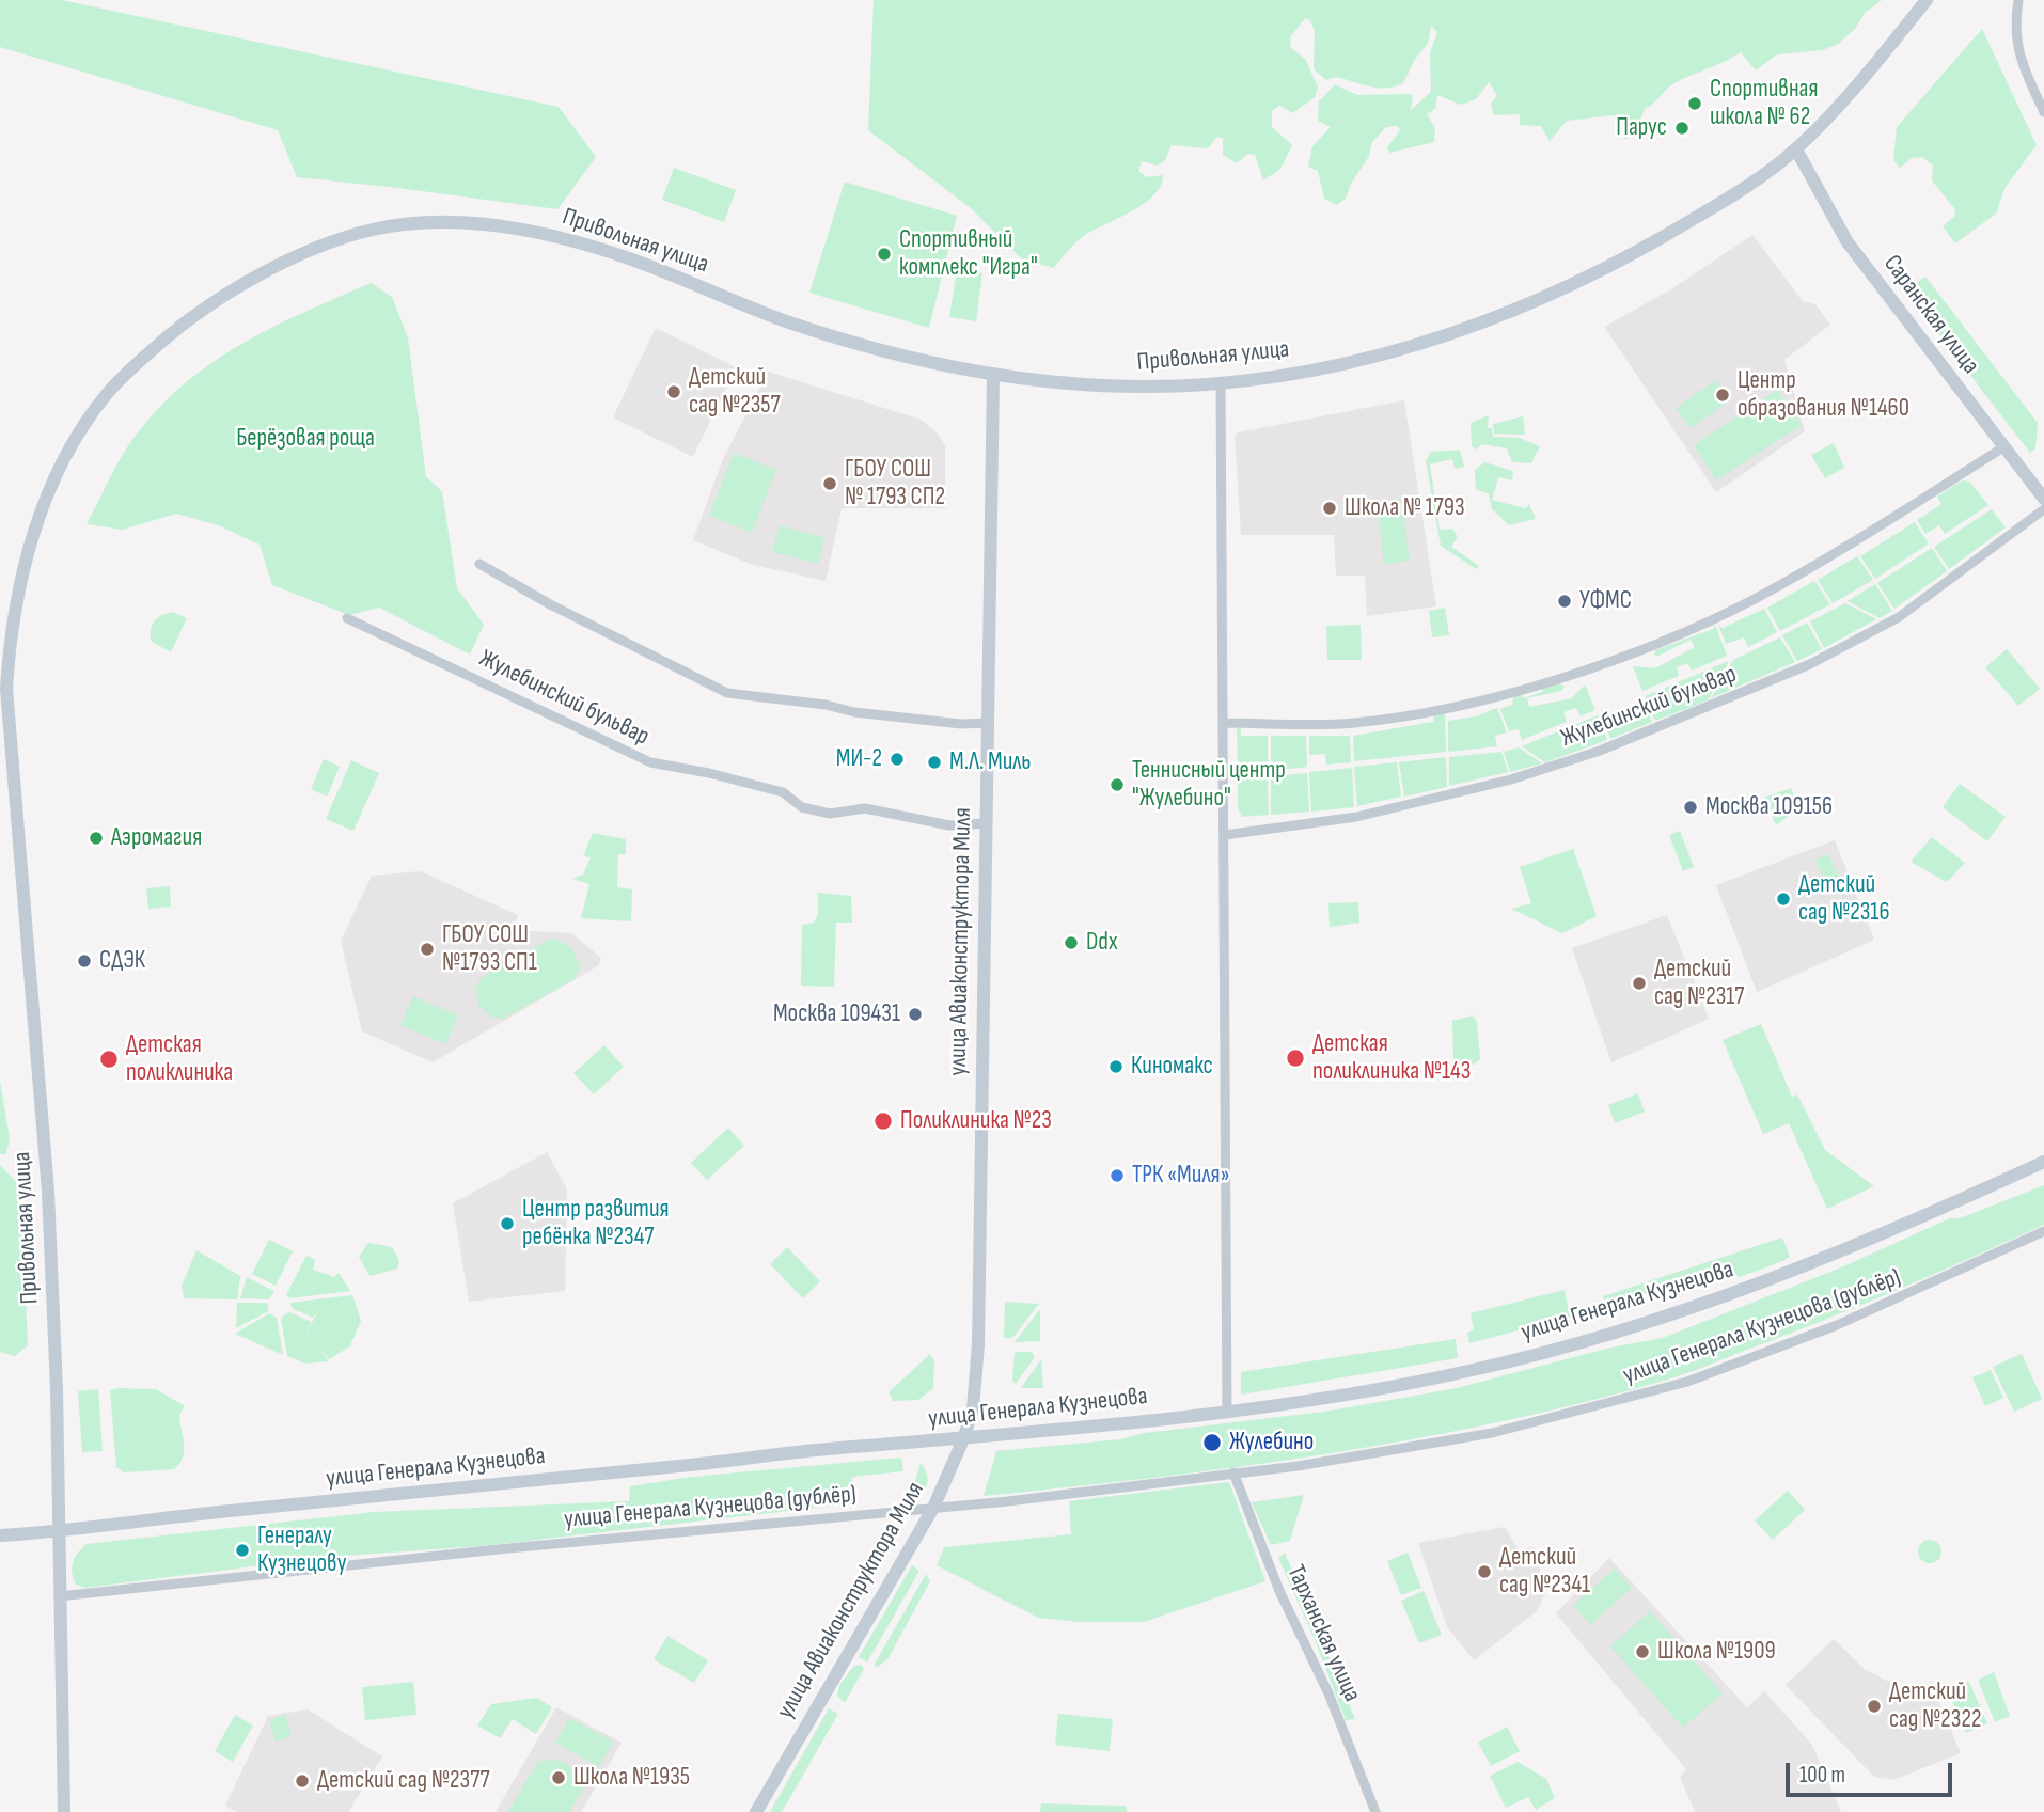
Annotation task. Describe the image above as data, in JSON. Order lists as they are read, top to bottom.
{
  "streets": {
    "main road": [
      "Привольная улица",
      "Саранская улица",
      "улица Авиаконструктора Миля",
      "улица Генерала Кузнецова"
    ],
    "street": ["Жулебинский бульвар", "улица Генерала Кузнецова (дублёр)", "Тарханская улица"]
  },
  "crossings": [
    ["Привольная улица", "Саранская улица"],
    ["Привольная улица", "улица Авиаконструктора Миля"],
    ["Привольная улица", "улица Генерала Кузнецова"],
    ["Привольная улица", "улица Генерала Кузнецова (дублёр)"],
    ["Жулебинский бульвар", "улица Авиаконструктора Миля"],
    ["улица Авиаконструктора Миля", "улица Генерала Кузнецова"],
    ["улица Авиаконструктора Миля", "улица Генерала Кузнецова (дублёр)"],
    ["улица Генерала Кузнецова (дублёр)", "Тарханская улица"]
  ],
  "parks": ["Берёзовая роща"],
  "places": [
    "Спортивная школа № 62",
    "Парус",
    "Спортивный комплекс \"Игра\"",
    "Детский сад №2357",
    "Центр образования №1460",
    "ГБОУ СОШ № 1793 СП2",
    "Школа № 1793",
    "УФМС",
    "МИ-2",
    "М.Л. Миль",
    "Теннисный центр \"Жулебино\"",
    "Москва 109156",
    "Аэромагия",
    "Детский сад №2316",
    "Ddx",
    "ГБОУ СОШ №1793 СП1",
    "СДЭК",
    "Детский сад №2317",
    "Москва 109431",
    "Детская поликлиника №143",
    "Детская поликлиника",
    "Киномакс",
    "Поликлиника №23",
    "ТРК «Миля»",
    "Центр развития ребёнка №2347",
    "Жулебино",
    "Генералу Кузнецову",
    "Детский сад №2341",
    "Школа №1909",
    "Детский сад №2322",
    "Школа №1935",
    "Детский сад №2377"
  ],
  "scale_bar": "100 m"
}
